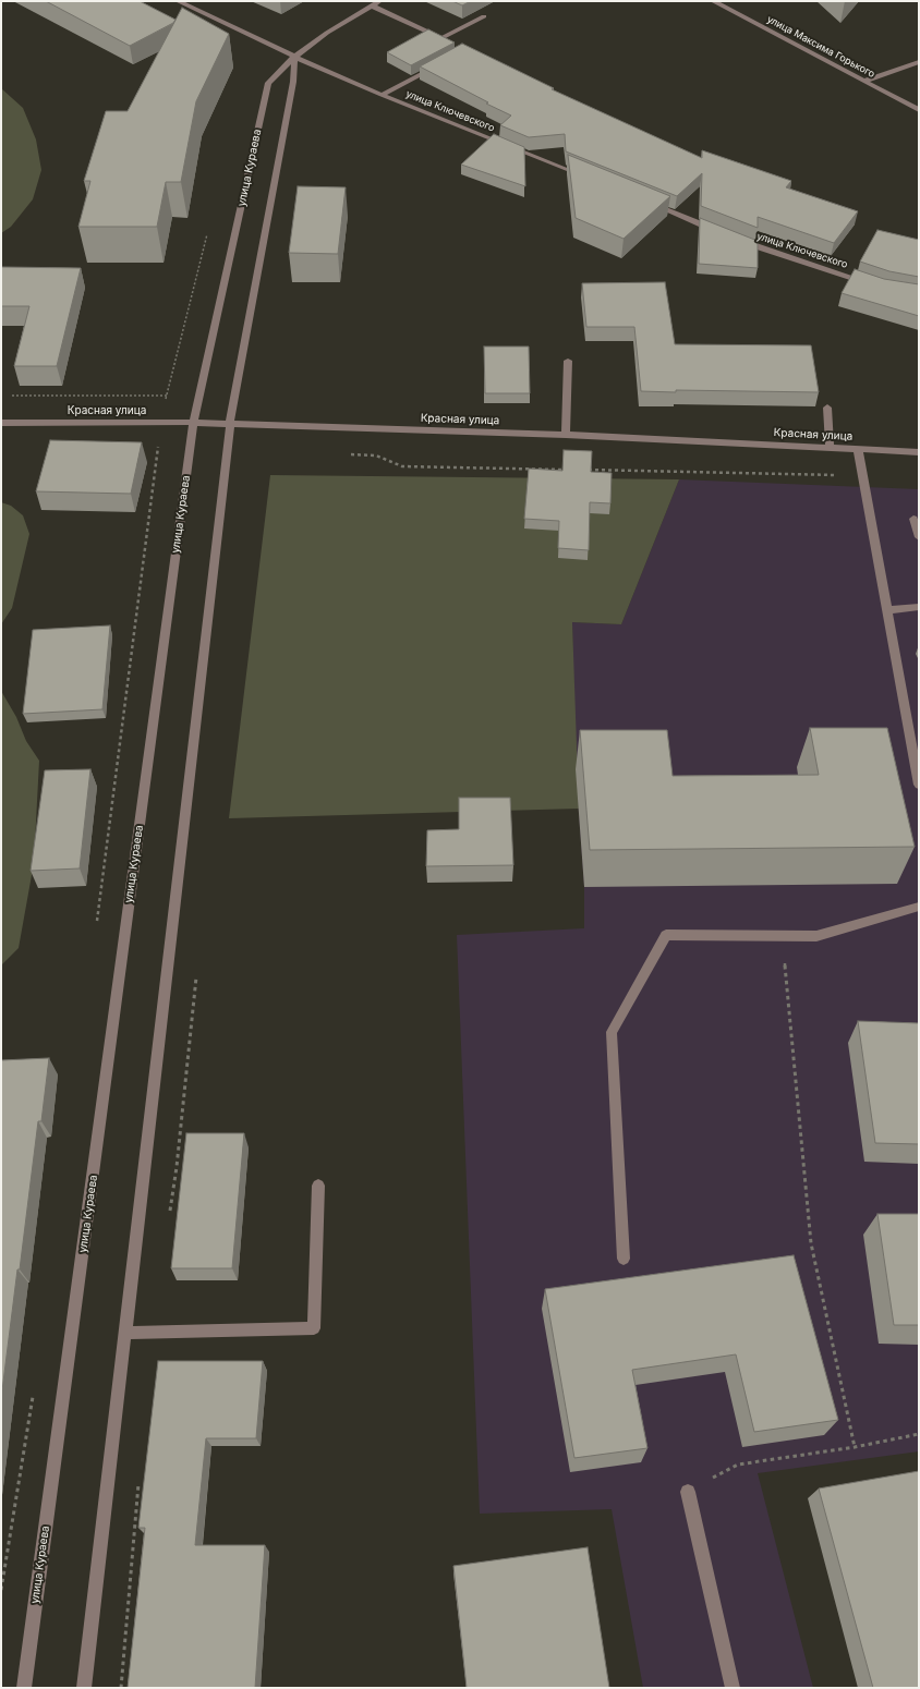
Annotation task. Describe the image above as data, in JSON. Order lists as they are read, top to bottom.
{
  "streets": {
    "street": [
      "улица Максима Горького",
      "улица Ключевского",
      "улица Кураева",
      "Красная улица"
    ]
  },
  "crossings": [
    ["улица Ключевского", "улица Кураева"],
    ["улица Кураева", "Красная улица"]
  ]
}
